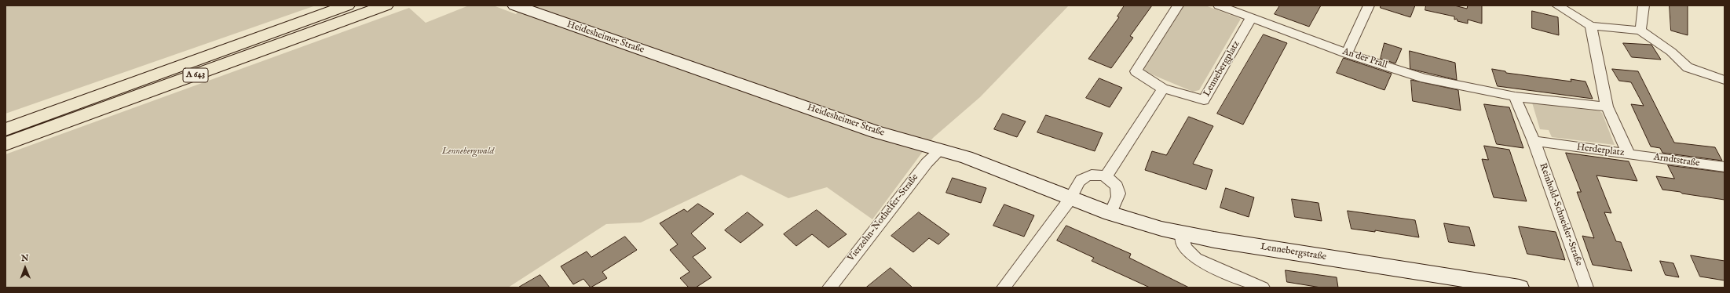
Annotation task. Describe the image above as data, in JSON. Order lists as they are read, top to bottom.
{
  "streets": {
    "highway": ["A 643"],
    "main road": ["Heidesheimer Straße", "Lennebergstraße"],
    "street": [
      "An der Prall",
      "Lennebergplatz",
      "Herderplatz",
      "Arndtstraße",
      "Reinhold-Schneider-Straße",
      "Vierzehn-Nothelfer-Straße"
    ]
  },
  "crossings": [
    ["Heidesheimer Straße", "Vierzehn-Nothelfer-Straße"],
    ["Heidesheimer Straße", "Lennebergstraße"],
    ["An der Prall", "Lennebergplatz"],
    ["Herderplatz", "Arndtstraße"],
    ["Herderplatz", "Reinhold-Schneider-Straße"]
  ],
  "parks": ["Lennebergwald"],
  "north": "top"
}
